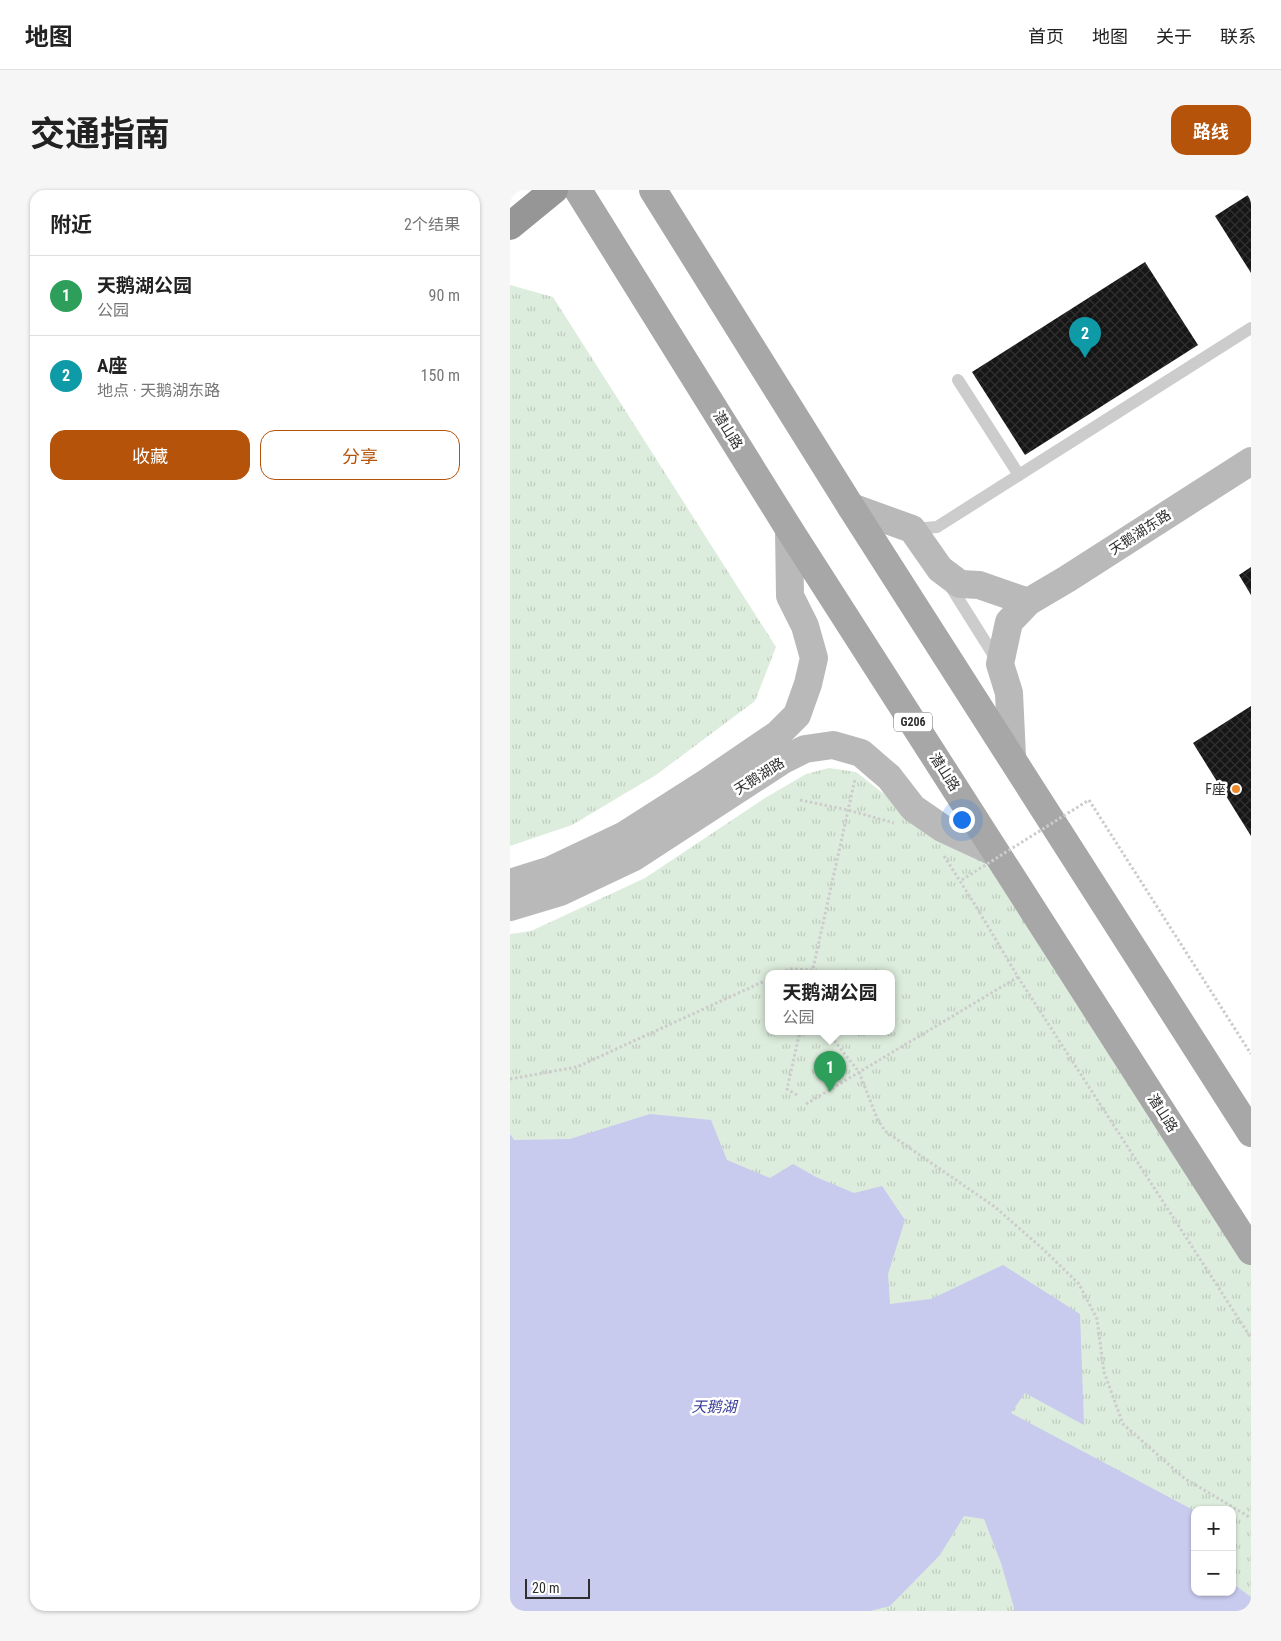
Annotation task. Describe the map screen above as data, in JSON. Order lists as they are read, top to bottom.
{
  "streets": {
    "main road": ["潜山路", "G206"],
    "street": ["天鹅湖东路", "天鹅湖路"]
  },
  "crossings": [
    ["潜山路", "天鹅湖路"]
  ],
  "water": ["天鹅湖"],
  "places": ["F座"],
  "scale_bar": "20 m",
  "page": {
    "header": "地图",
    "nav": [
      "首页",
      "地图",
      "关于",
      "联系"
    ],
    "title": "交通指南",
    "buttons": [
      "路线",
      ["收藏", "分享"]
    ],
    "heading": ["附近", "2个结果"],
    "list": [
      {
        "mark": "1",
        "name": "天鹅湖公园",
        "note": "公园",
        "value": "90 m"
      },
      {
        "mark": "2",
        "name": "A座",
        "note": "地点 · 天鹅湖东路",
        "value": "150 m"
      }
    ],
    "pins": ["2", "1"],
    "popup": ["天鹅湖公园", "公园"],
    "map_buttons": ["+", "−"],
    "scale": "20 m"
  }
}
